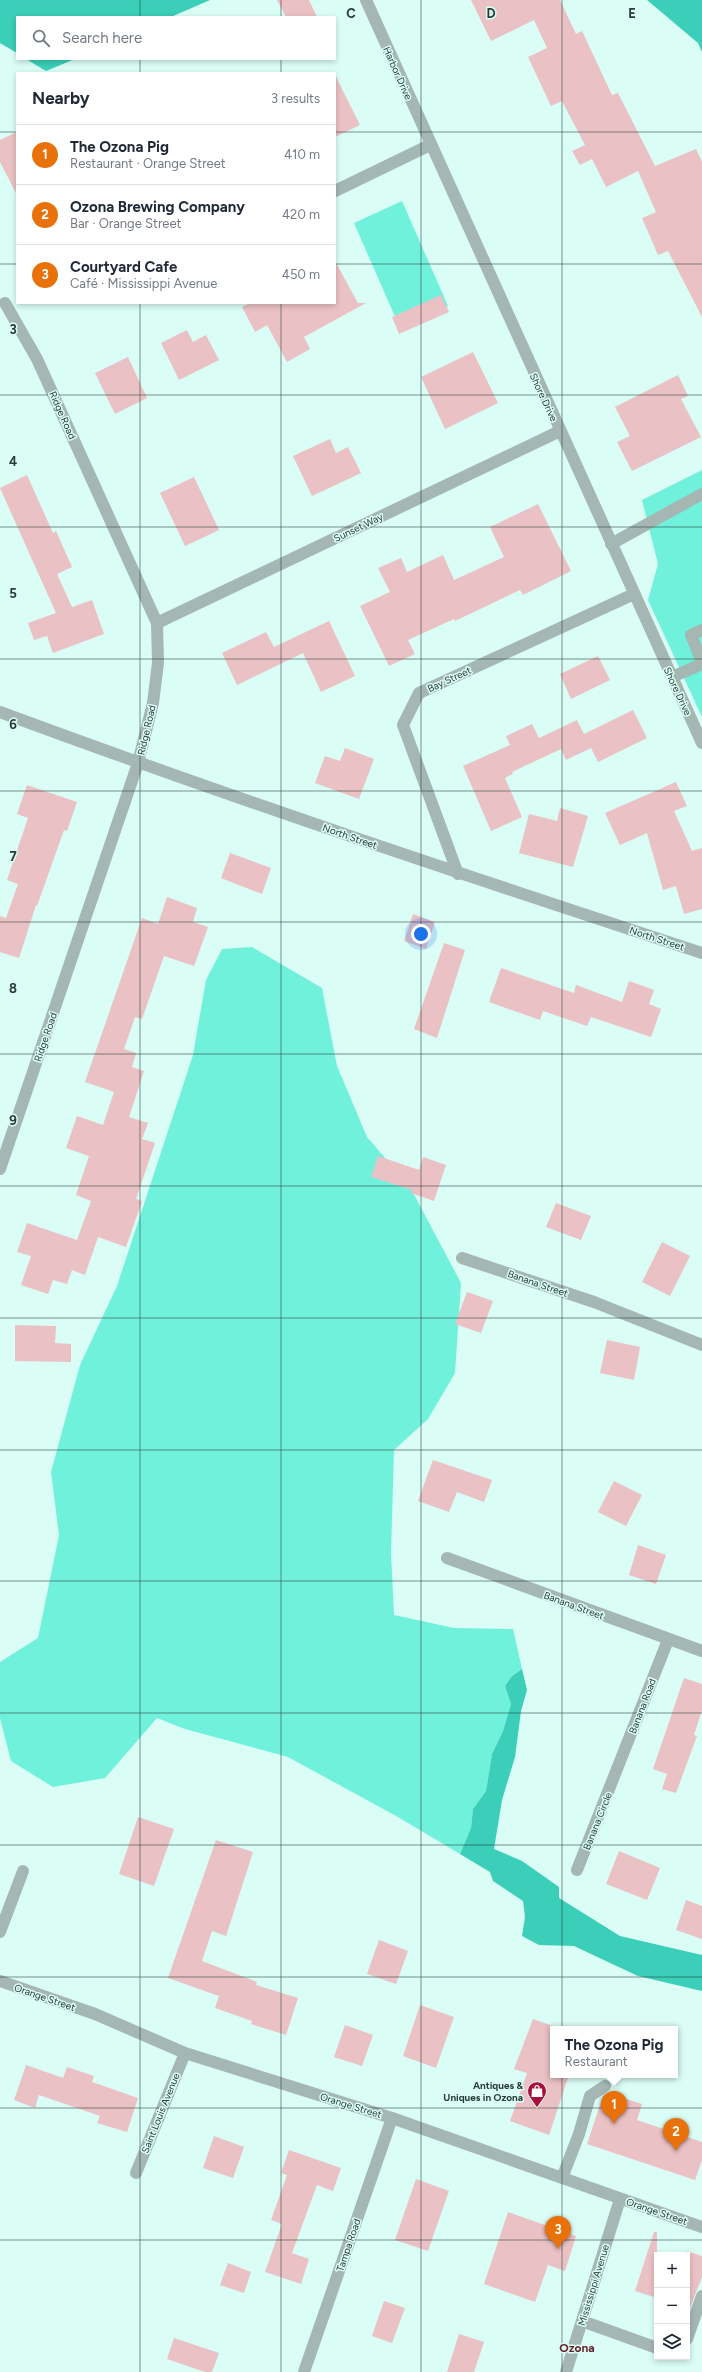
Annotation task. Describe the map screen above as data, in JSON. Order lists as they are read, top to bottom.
{
  "streets": {
    "street": [
      "Harbor Drive",
      "Shore Drive",
      "Ridge Road",
      "Sunset Way",
      "Bay Street",
      "North Street",
      "Banana Street",
      "Banana Road",
      "Banana Circle",
      "Orange Street",
      "Saint Louis Avenue",
      "Tampa Road",
      "Mississippi Avenue"
    ]
  },
  "crossings": [
    ["Harbor Drive", "Shore Drive"],
    ["Shore Drive", "Sunset Way"],
    ["Shore Drive", "Bay Street"],
    ["Ridge Road", "Sunset Way"],
    ["Ridge Road", "North Street"],
    ["Bay Street", "North Street"],
    ["Banana Street", "Banana Road"],
    ["Banana Road", "Banana Circle"],
    ["Orange Street", "Saint Louis Avenue"],
    ["Orange Street", "Tampa Road"],
    ["Orange Street", "Mississippi Avenue"]
  ],
  "districts": ["Ozona"],
  "places": {
    "shop": ["Antiques & Uniques in Ozona"]
  },
  "page": {
    "search": "Search here",
    "heading": ["Nearby", "3 results"],
    "list": [
      {
        "mark": "1",
        "name": "The Ozona Pig",
        "note": "Restaurant · Orange Street",
        "value": "410 m"
      },
      {
        "mark": "2",
        "name": "Ozona Brewing Company",
        "note": "Bar · Orange Street",
        "value": "420 m"
      },
      {
        "mark": "3",
        "name": "Courtyard Cafe",
        "note": "Café · Mississippi Avenue",
        "value": "450 m"
      }
    ],
    "popup": ["The Ozona Pig", "Restaurant"],
    "pins": ["1", "2", "3"],
    "map_buttons": ["+", "−"]
  },
  "grid": {
    "columns": ["C", "D", "E"],
    "rows": [
      "3",
      "4",
      "5",
      "6",
      "7",
      "8",
      "9"
    ]
  }
}
